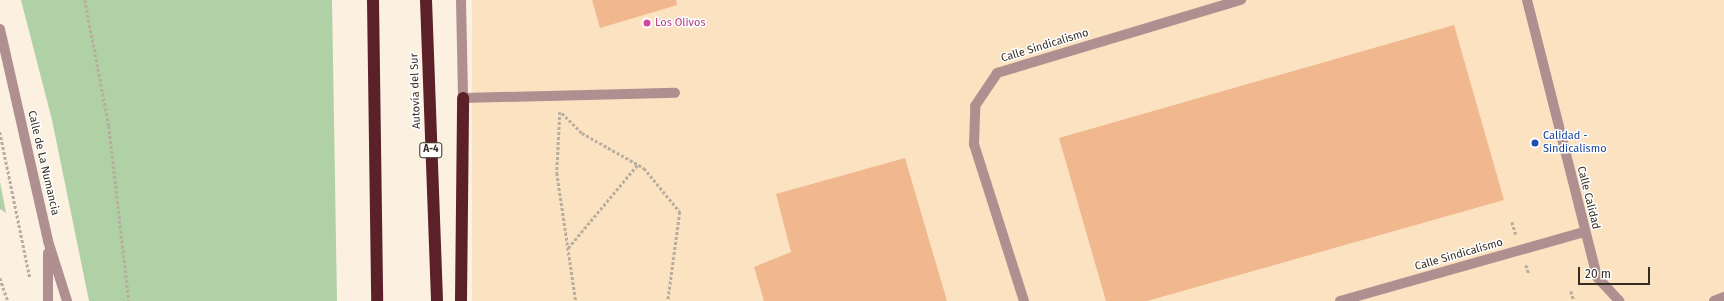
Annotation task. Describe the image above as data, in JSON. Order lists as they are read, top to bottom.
{
  "streets": {
    "highway": ["Autovía del Sur", "A-4"],
    "street": ["Calle Sindicalismo", "Calle de La Numancia", "Calle Calidad"]
  },
  "crossings": [
    ["Calle Sindicalismo", "Calle Calidad"]
  ],
  "places": ["Los Olivos", "Calidad - Sindicalismo"],
  "scale_bar": "20 m"
}
